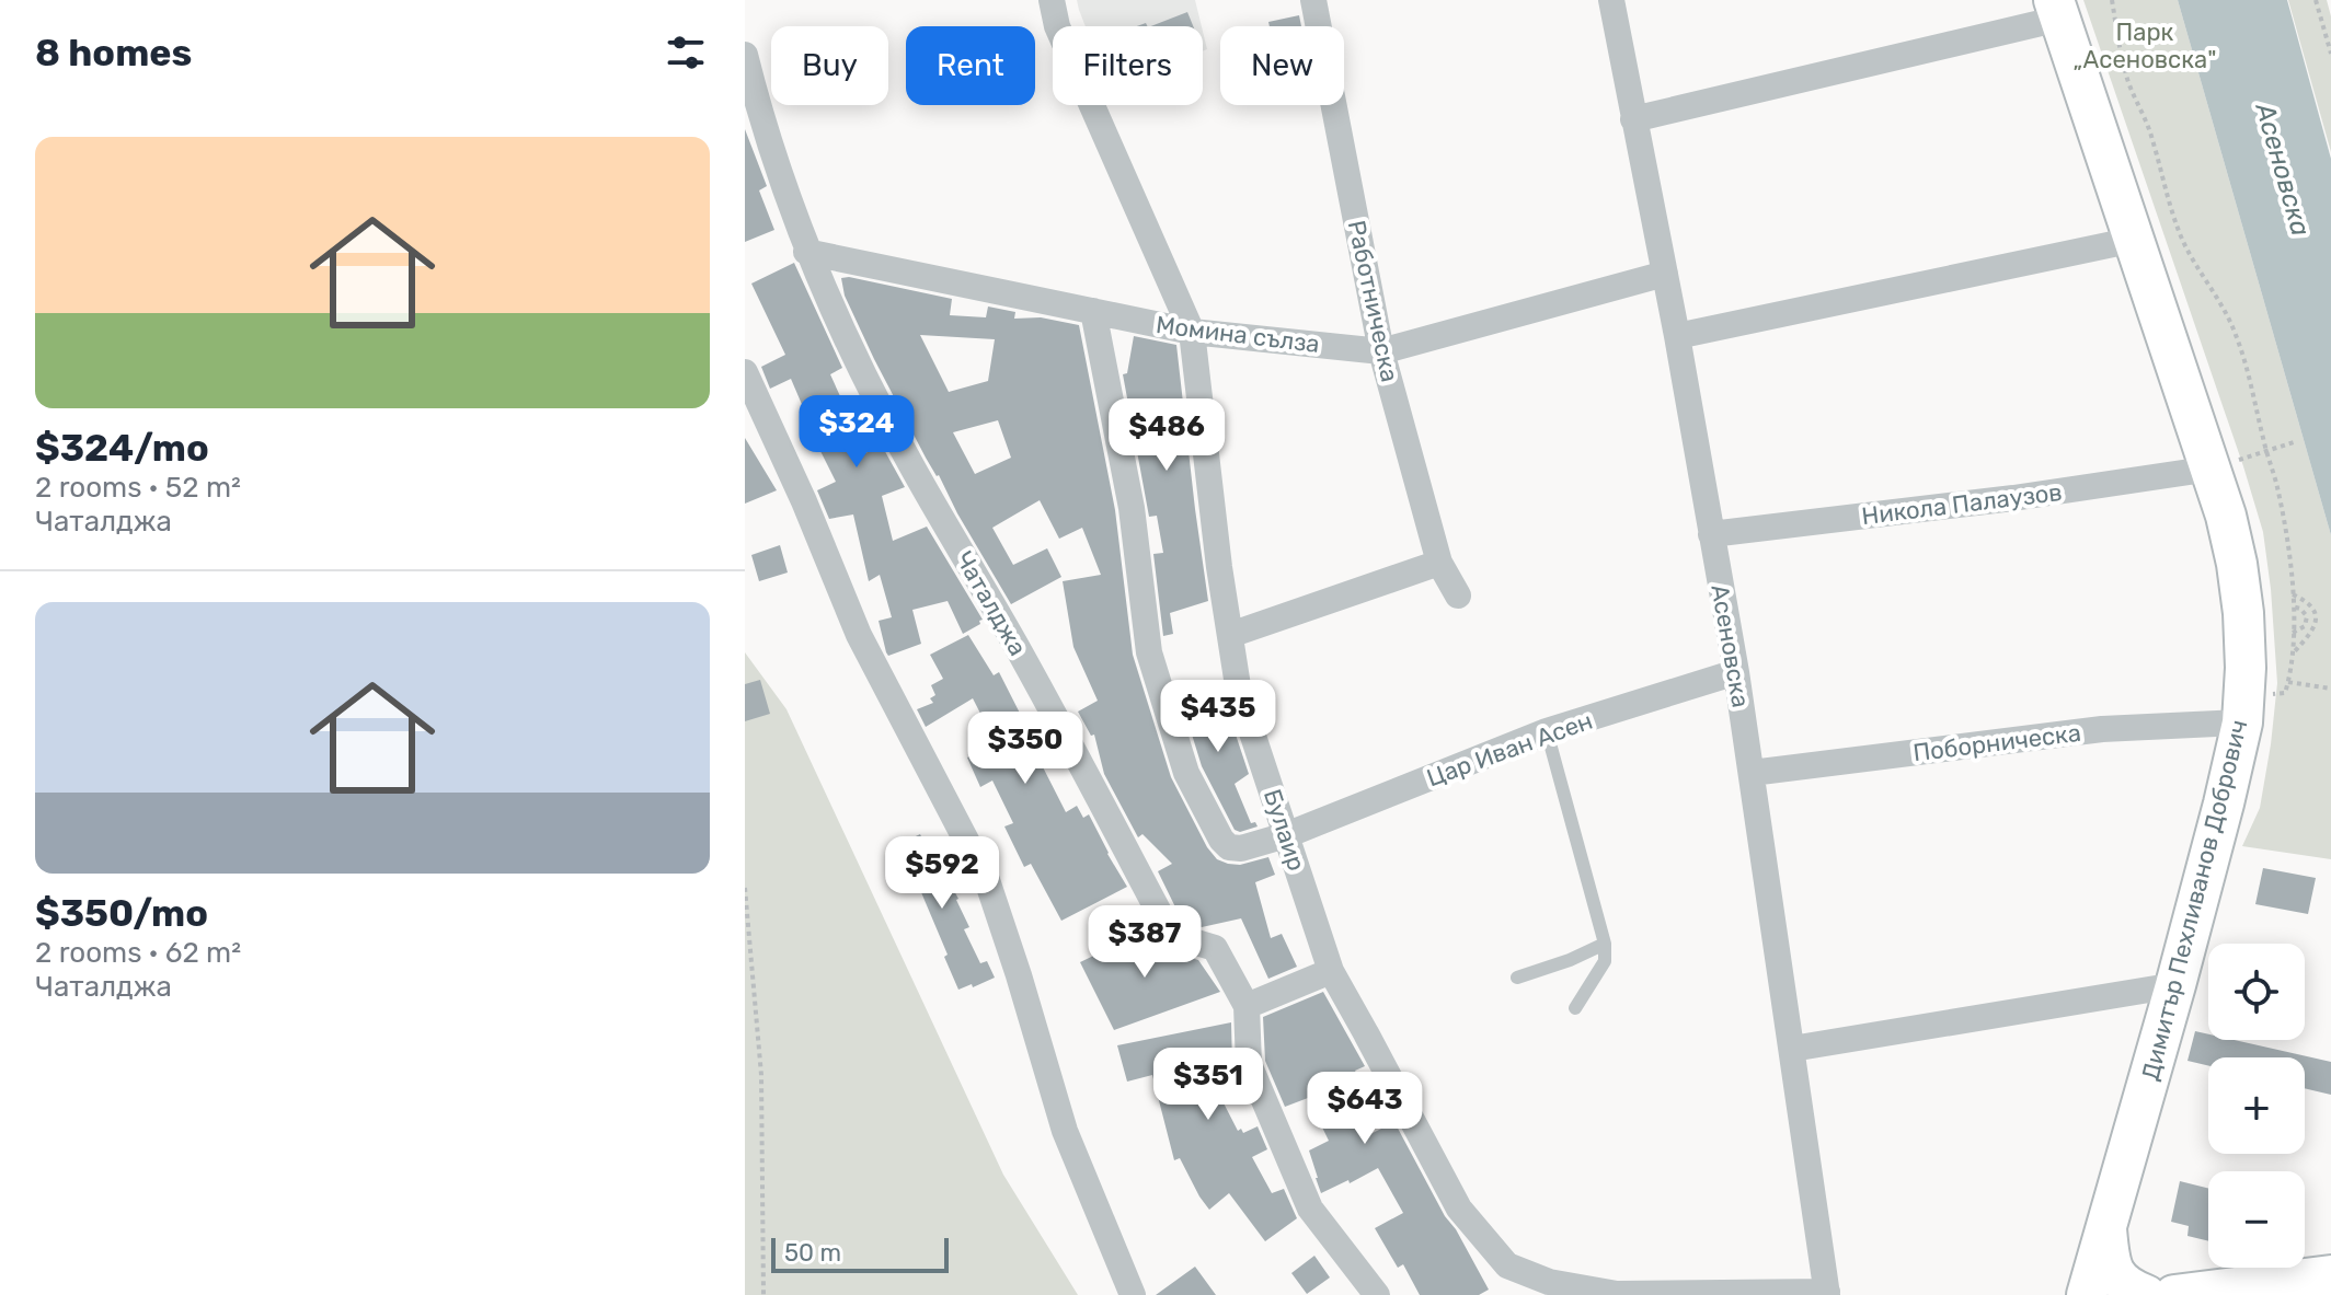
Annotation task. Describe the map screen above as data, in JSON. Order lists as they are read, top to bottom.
{
  "streets": {
    "main road": ["Димитър Пехливанов Добрович"],
    "street": [
      "Работническа",
      "Момина сълза",
      "Никола Палаузов",
      "Чаталджа",
      "Асеновска",
      "Поборническа",
      "Цар Иван Асен",
      "Булаир"
    ]
  },
  "crossings": [
    ["Работническа", "Момина сълза"],
    ["Момина сълза", "Чаталджа"],
    ["Момина сълза", "Асеновска"],
    ["Момина сълза", "Цар Иван Асен"],
    ["Момина сълза", "Булаир"],
    ["Никола Палаузов", "Асеновска"],
    ["Никола Палаузов", "Димитър Пехливанов Добрович"],
    ["Асеновска", "Поборническа"],
    ["Асеновска", "Цар Иван Асен"],
    ["Асеновска", "Булаир"],
    ["Поборническа", "Димитър Пехливанов Добрович"],
    ["Цар Иван Асен", "Булаир"]
  ],
  "water": ["Асеновска"],
  "parks": ["Парк „Асеновска\""],
  "scale_bar": "50 m",
  "page": {
    "heading": "8 homes",
    "chip": [
      "Buy",
      "Rent",
      "Filters",
      "New"
    ],
    "list": [
      {
        "name": "$324/mo",
        "note": "2 rooms · 52 m² · Чаталджа"
      },
      {
        "name": "$350/mo",
        "note": "2 rooms · 62 m² · Чаталджа"
      }
    ],
    "price": [
      "$324",
      "$486",
      "$435",
      "$350",
      "$592",
      "$387",
      "$351",
      "$643"
    ],
    "map_buttons": ["+", "−"],
    "scale": "50 m"
  }
}
